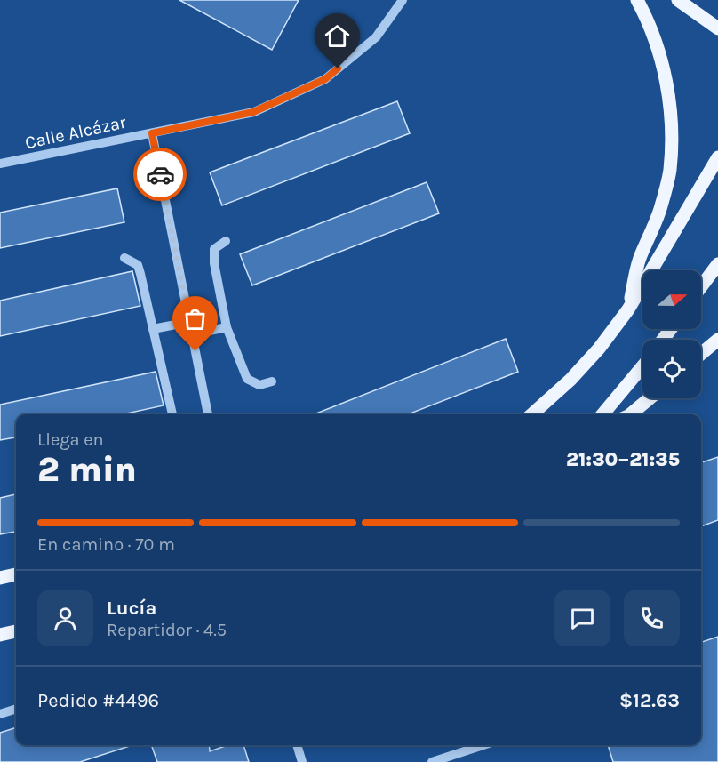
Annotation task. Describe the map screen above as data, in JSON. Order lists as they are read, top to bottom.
{
  "streets": {
    "street": ["Calle Alcázar"]
  },
  "north": "right",
  "page": {
    "heading": ["2 min", "Llega en", "21:30–21:35"],
    "panel": [
      "Lucía",
      "Repartidor · 4.5",
      "Pedido #4496",
      "$12.63"
    ],
    "bar": "En camino · 70 m"
  }
}
